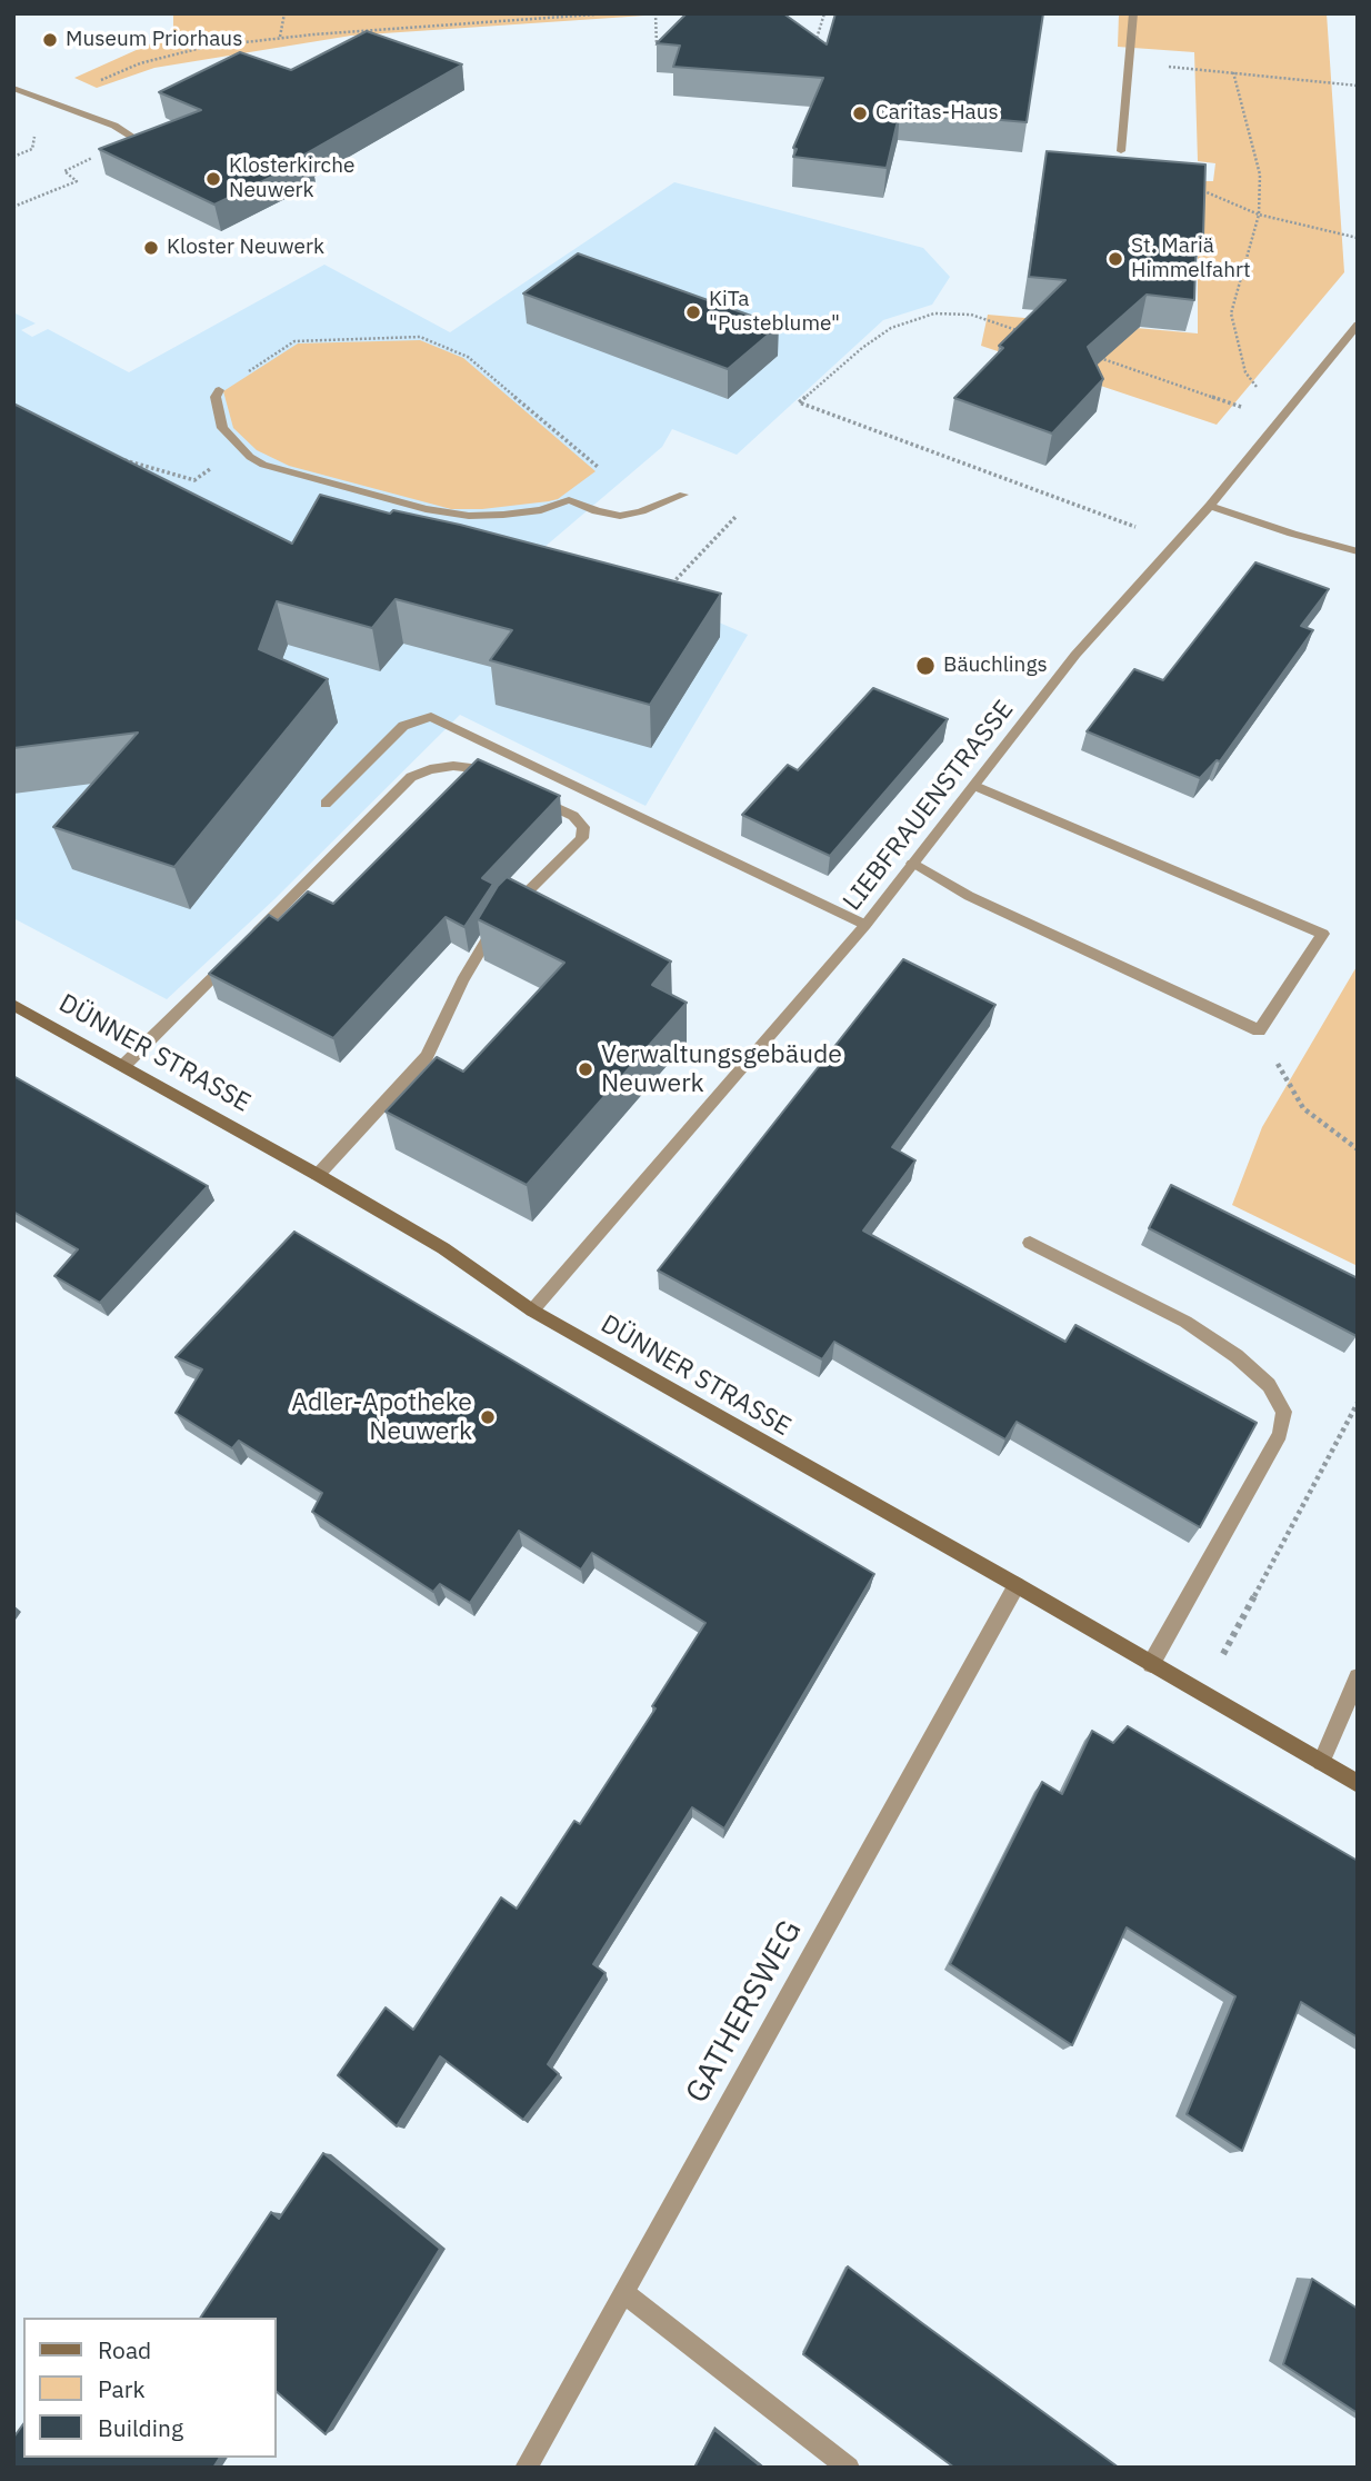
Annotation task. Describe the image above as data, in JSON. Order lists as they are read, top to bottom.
{
  "streets": {
    "street": ["LIEBFRAUENSTRASSE", "DÜNNER STRASSE", "GATHERSWEG"]
  },
  "crossings": [
    ["LIEBFRAUENSTRASSE", "DÜNNER STRASSE"],
    ["DÜNNER STRASSE", "GATHERSWEG"]
  ],
  "places": [
    "Museum Priorhaus",
    "Caritas-Haus",
    "Klosterkirche Neuwerk",
    "Kloster Neuwerk",
    "St. Mariä Himmelfahrt",
    "KiTa \"Pusteblume\"",
    "Bäuchlings",
    "Verwaltungsgebäude Neuwerk",
    "Adler-Apotheke Neuwerk"
  ],
  "legend": ["Road", "Park", "Building"]
}
